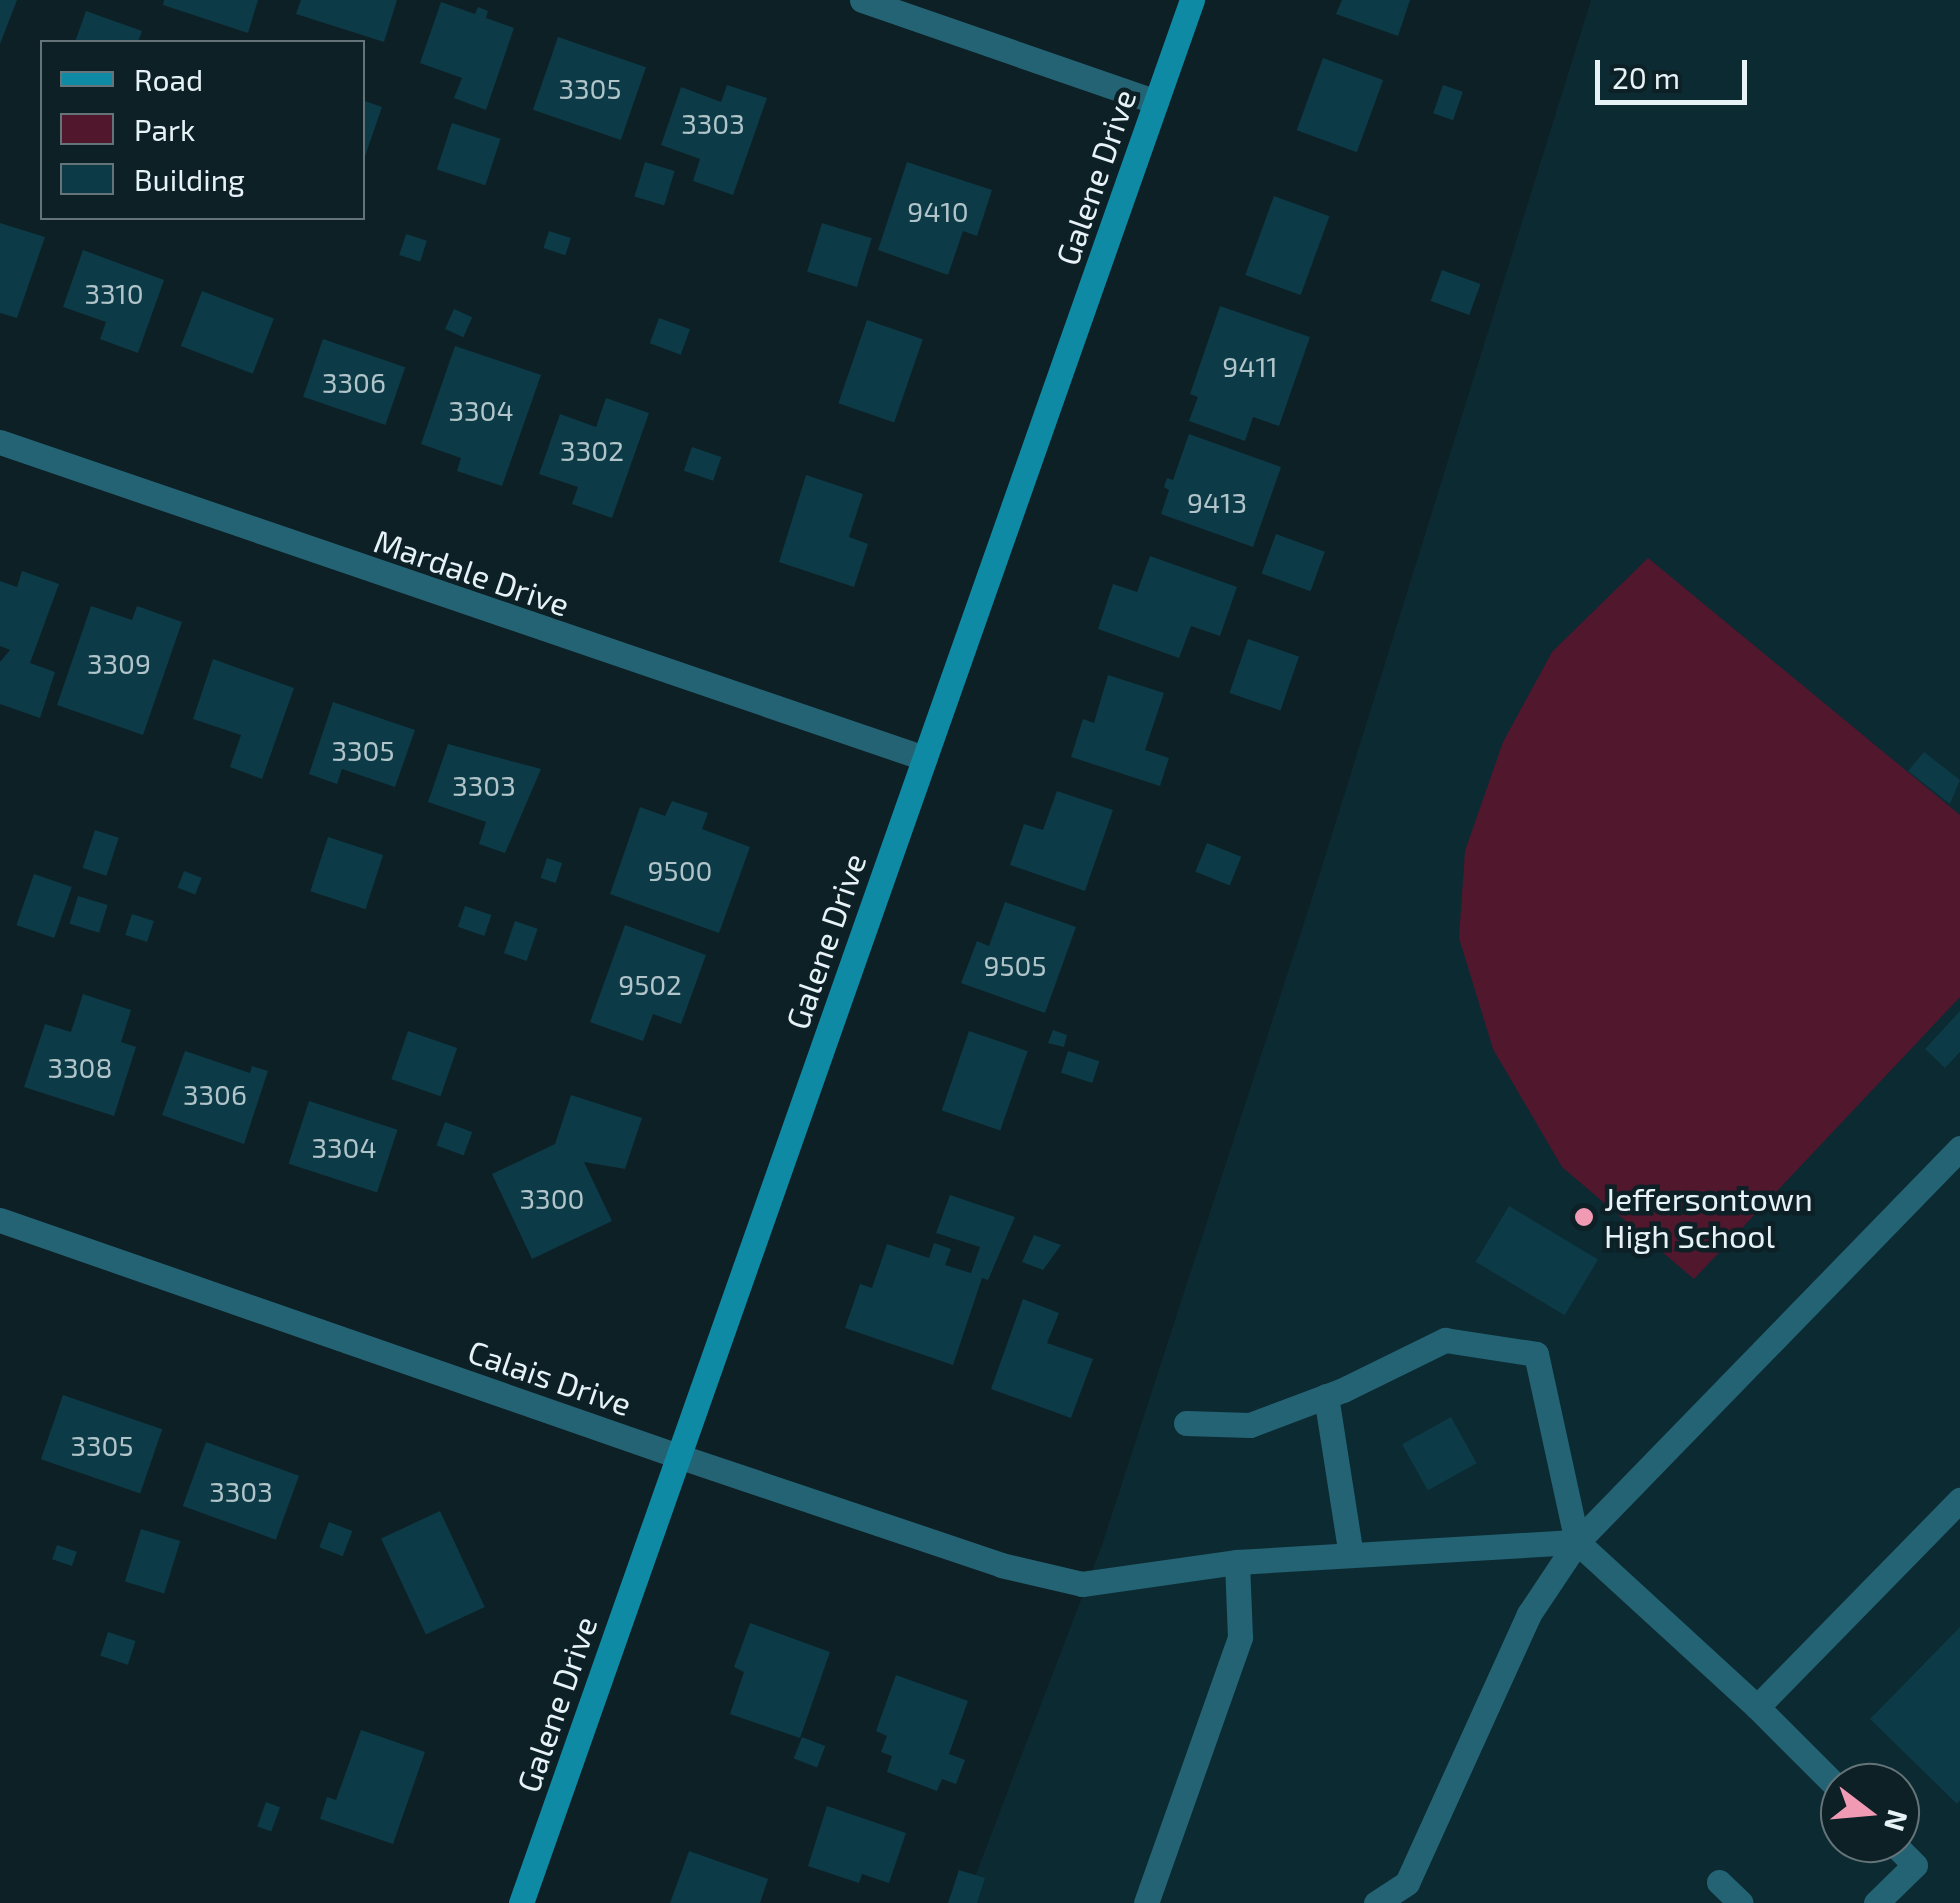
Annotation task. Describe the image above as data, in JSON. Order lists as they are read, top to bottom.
{
  "streets": {
    "street": ["Galene Drive", "Mardale Drive", "Calais Drive"]
  },
  "crossings": [
    ["Galene Drive", "Mardale Drive"],
    ["Galene Drive", "Calais Drive"]
  ],
  "places": ["Jeffersontown High School"],
  "house_numbers": [
    "3305",
    "3303",
    "9410",
    "3310",
    "9411",
    "3306",
    "3304",
    "3302",
    "9413",
    "3309",
    "3305",
    "3303",
    "9500",
    "9505",
    "9502",
    "3308",
    "3306",
    "3304",
    "3300",
    "3305",
    "3303"
  ],
  "legend": ["Road", "Park", "Building"],
  "scale_bar": "20 m",
  "north": "right"
}
